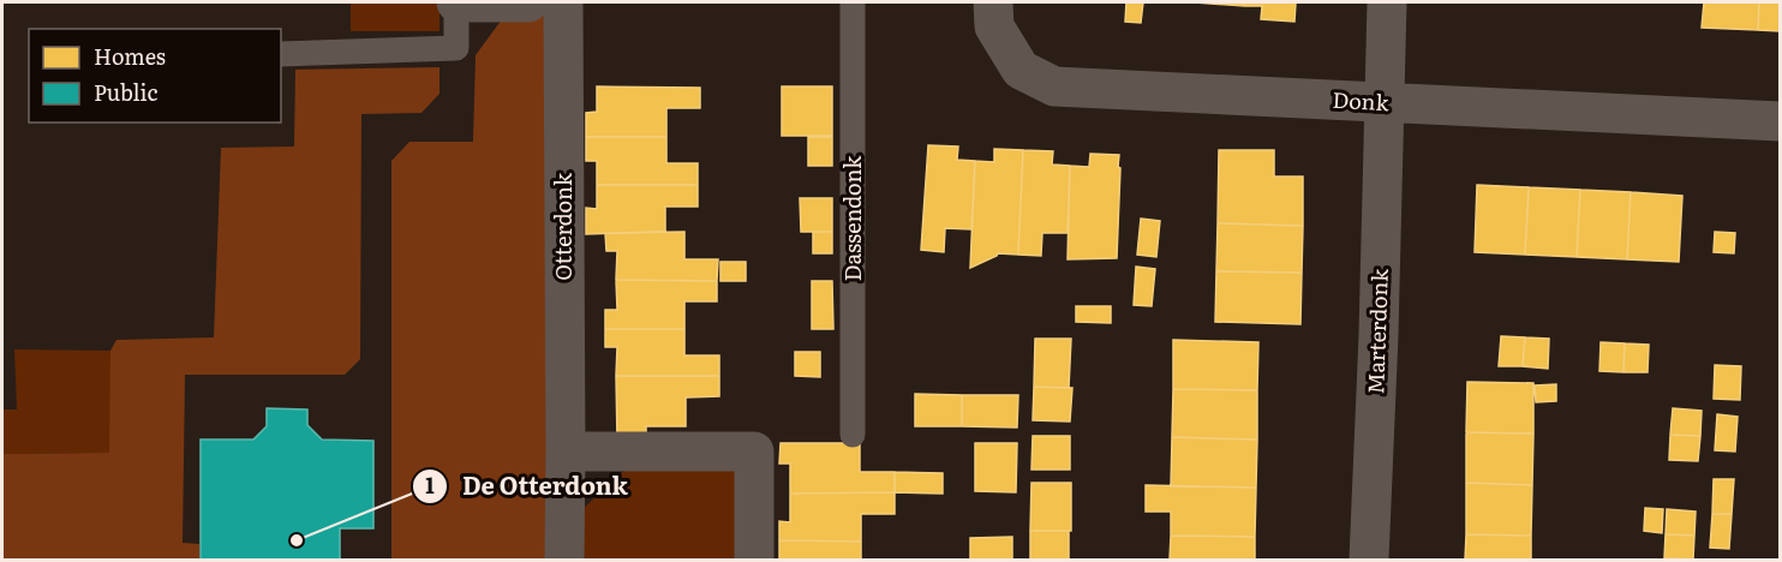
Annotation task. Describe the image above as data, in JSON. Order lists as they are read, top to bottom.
{
  "streets": {
    "street": ["Donk", "Otterdonk", "Marterdonk"],
    "lane": ["Dassendonk"]
  },
  "crossings": [
    ["Donk", "Marterdonk"]
  ],
  "places": ["De Otterdonk"],
  "legend": ["Homes", "Public"]
}
